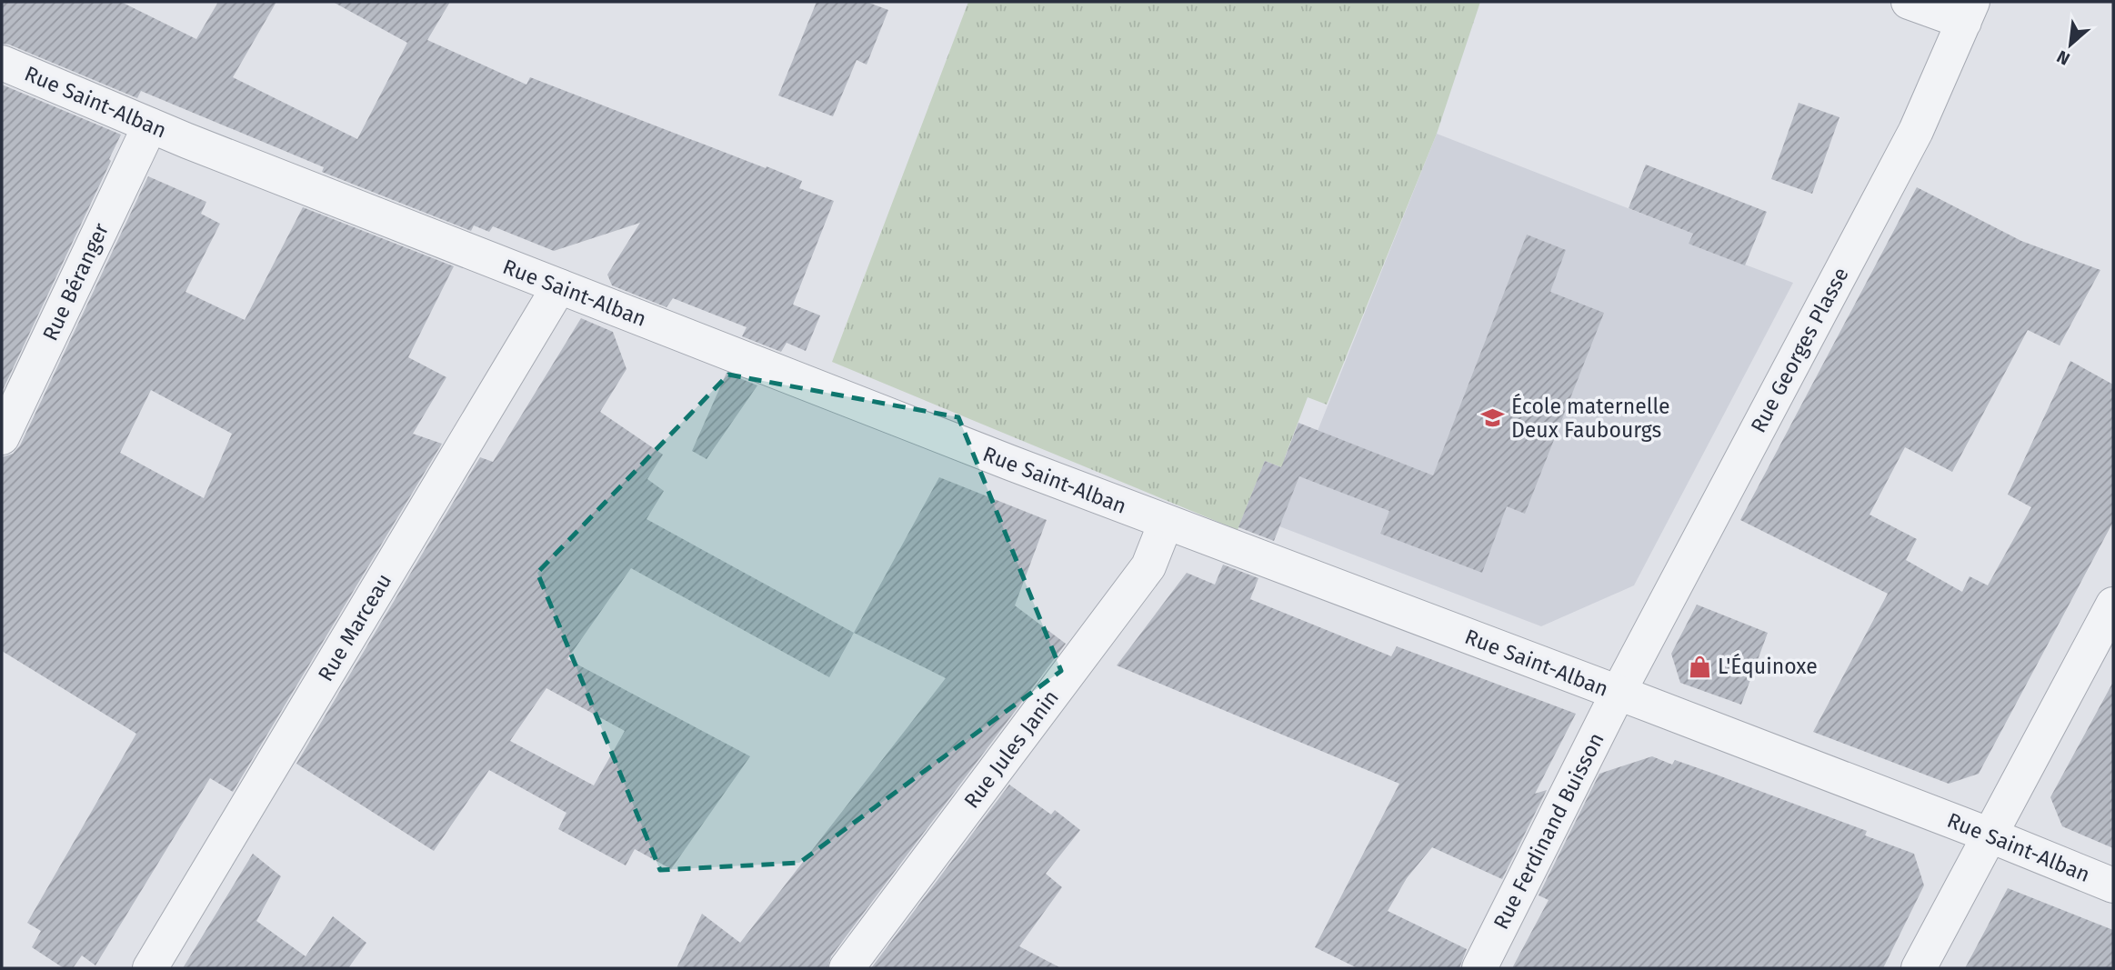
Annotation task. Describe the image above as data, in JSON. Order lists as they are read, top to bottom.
{
  "streets": {
    "street": [
      "Rue Saint-Alban",
      "Rue Béranger",
      "Rue Georges Plasse",
      "Rue Marceau",
      "Rue Jules Janin",
      "Rue Ferdinand Buisson"
    ]
  },
  "crossings": [
    ["Rue Saint-Alban", "Rue Béranger"],
    ["Rue Saint-Alban", "Rue Georges Plasse"],
    ["Rue Saint-Alban", "Rue Marceau"],
    ["Rue Saint-Alban", "Rue Jules Janin"],
    ["Rue Saint-Alban", "Rue Ferdinand Buisson"],
    ["Rue Georges Plasse", "Rue Ferdinand Buisson"]
  ],
  "places": {
    "school or university": ["École maternelle Deux Faubourgs"],
    "shop": ["L'Équinoxe"]
  },
  "north": "bottom left"
}
